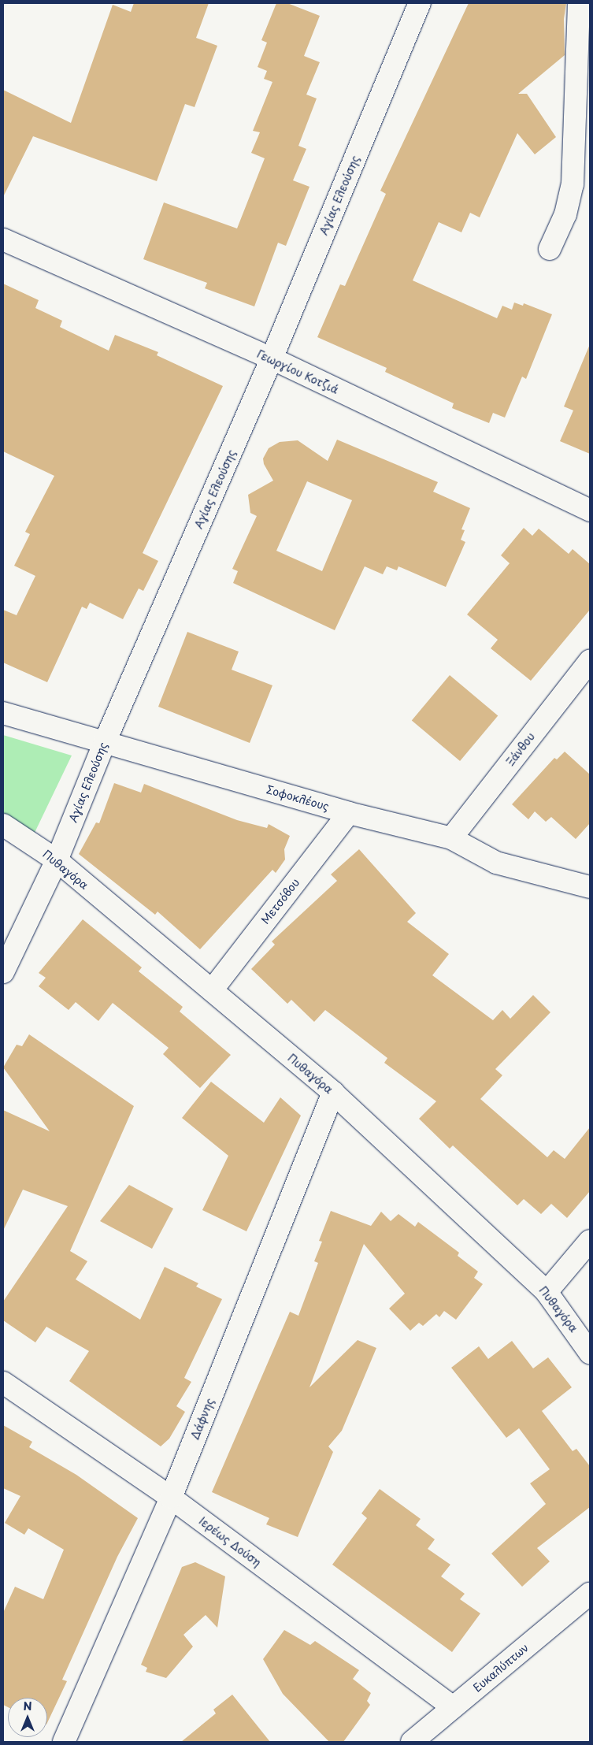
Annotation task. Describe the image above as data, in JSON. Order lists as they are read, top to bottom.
{
  "streets": {
    "street": [
      "Αγίας Ελεούσης",
      "Γεωργίου Κοτζιά",
      "Ξάνθου",
      "Σοφοκλέους",
      "Πυθαγόρα",
      "Μετσόβου",
      "Δάφνης",
      "Ιερέως Δούση",
      "Ευκαλύπτων"
    ]
  },
  "crossings": [
    ["Αγίας Ελεούσης", "Γεωργίου Κοτζιά"],
    ["Αγίας Ελεούσης", "Σοφοκλέους"],
    ["Αγίας Ελεούσης", "Πυθαγόρα"],
    ["Ξάνθου", "Σοφοκλέους"],
    ["Σοφοκλέους", "Μετσόβου"],
    ["Πυθαγόρα", "Μετσόβου"],
    ["Πυθαγόρα", "Δάφνης"],
    ["Δάφνης", "Ιερέως Δούση"],
    ["Ιερέως Δούση", "Ευκαλύπτων"]
  ],
  "north": "top"
}
